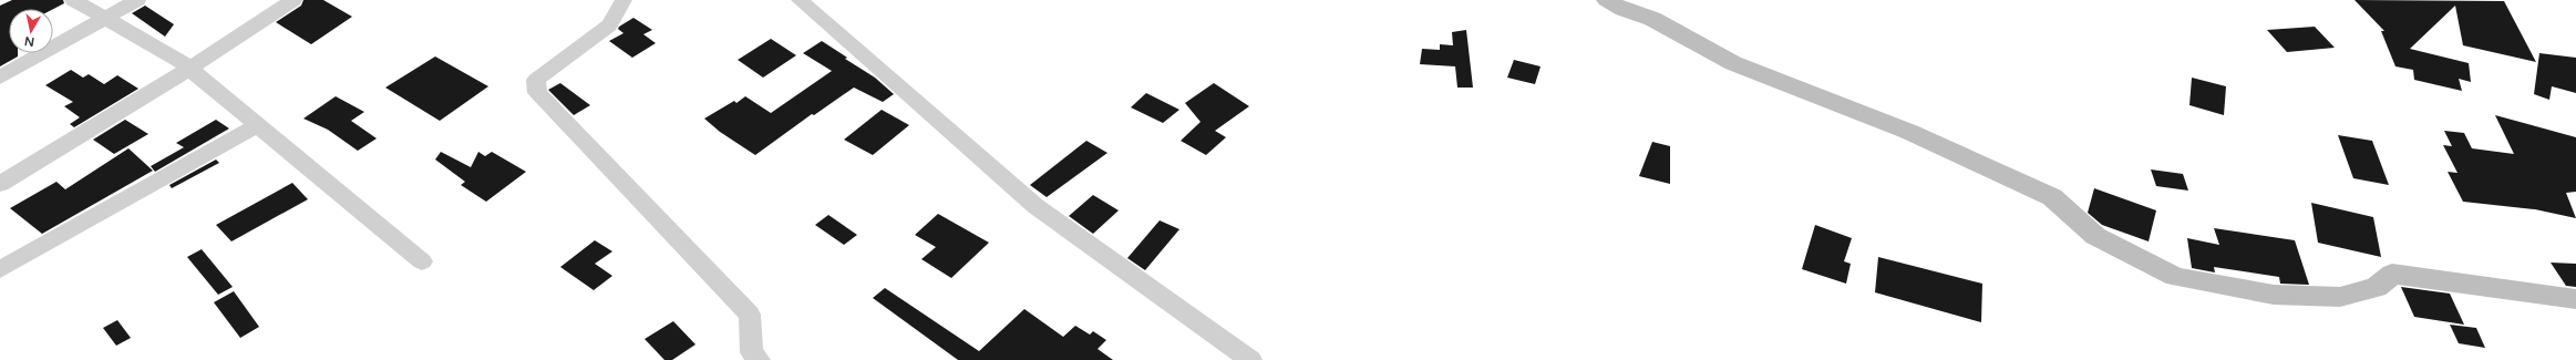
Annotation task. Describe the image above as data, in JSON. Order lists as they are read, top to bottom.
{
  "north": "bottom"
}
